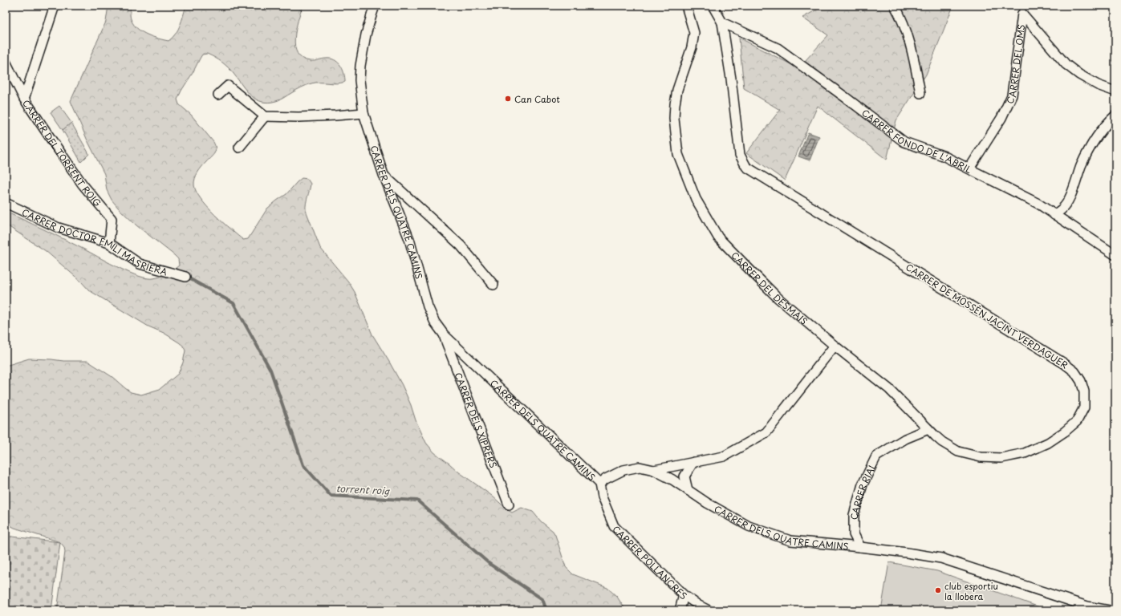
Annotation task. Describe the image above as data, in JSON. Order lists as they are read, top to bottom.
{
  "streets": {
    "street": [
      "CARRER DEL OMS",
      "CARRER FONDO DE L'ABRIL",
      "CARRER DEL TORRENT ROIG",
      "CARRER DELS QUATRE CAMINS",
      "CARRER DOCTOR EMILI MASRIERA",
      "CARRER DEL DESMAIS",
      "CARRER DE MOSSÈN JACINT VERDAGUER",
      "CARRER DELS XIPRERS",
      "CARRER RIAL",
      "CARRER POLLANCRES"
    ]
  },
  "crossings": [
    ["CARRER DEL OMS", "CARRER FONDO DE L'ABRIL"],
    ["CARRER FONDO DE L'ABRIL", "CARRER DE MOSSÈN JACINT VERDAGUER"],
    ["CARRER DEL TORRENT ROIG", "CARRER DOCTOR EMILI MASRIERA"],
    ["CARRER DELS QUATRE CAMINS", "CARRER DELS XIPRERS"],
    ["CARRER DELS QUATRE CAMINS", "CARRER RIAL"],
    ["CARRER DELS QUATRE CAMINS", "CARRER POLLANCRES"],
    ["CARRER DEL DESMAIS", "CARRER DE MOSSÈN JACINT VERDAGUER"],
    ["CARRER DE MOSSÈN JACINT VERDAGUER", "CARRER RIAL"]
  ],
  "water": ["torrent roig"],
  "places": ["Can Cabot", "club esportiu la llobera"]
}
